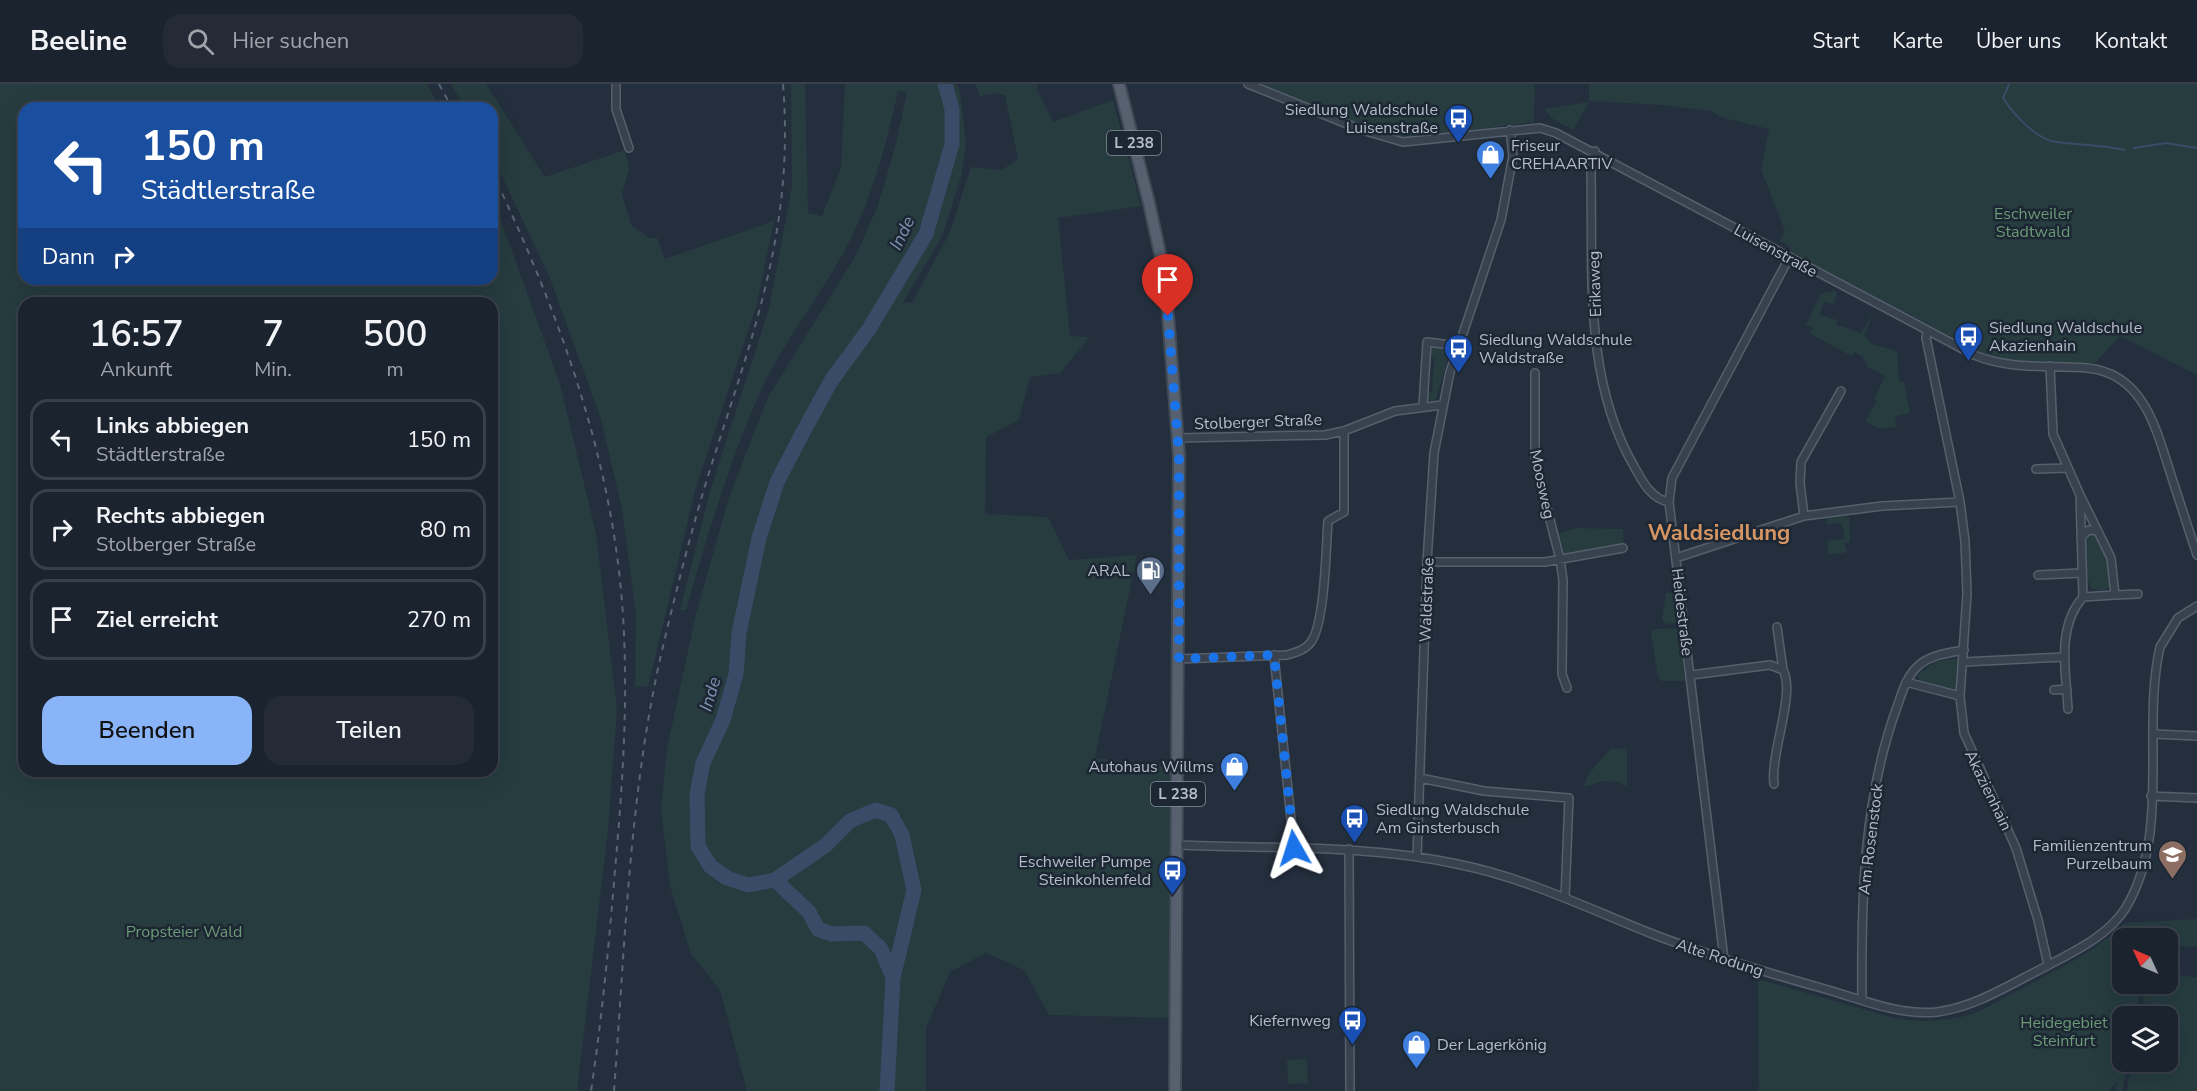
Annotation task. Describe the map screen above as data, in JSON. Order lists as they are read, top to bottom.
{
  "streets": {
    "main road": ["L 238", "Stolberger Straße"],
    "street": [
      "Luisenstraße",
      "Erikaweg",
      "Moosweg",
      "Waldstraße",
      "Heidestraße",
      "Akazienhain",
      "Am Rosenstock",
      "Alte Rodung"
    ]
  },
  "crossings": [
    ["Luisenstraße", "Erikaweg"],
    ["Luisenstraße", "Waldstraße"],
    ["Luisenstraße", "Heidestraße"],
    ["Luisenstraße", "Akazienhain"],
    ["Erikaweg", "Heidestraße"],
    ["Stolberger Straße", "Waldstraße"],
    ["Stolberger Straße", "Alte Rodung"],
    ["Waldstraße", "Alte Rodung"],
    ["Heidestraße", "Alte Rodung"],
    ["Akazienhain", "Am Rosenstock"],
    ["Akazienhain", "Alte Rodung"],
    ["Am Rosenstock", "Alte Rodung"]
  ],
  "districts": ["Waldsiedlung"],
  "water": ["Inde"],
  "parks": ["Eschweiler Stadtwald", "Propsteier Wald", "Heidegebiet Steinfurt"],
  "places": {
    "bus stop": [
      "Siedlung Waldschule Luisenstraße",
      "Siedlung Waldschule Akazienhain",
      "Siedlung Waldschule Waldstraße",
      "Siedlung Waldschule Am Ginsterbusch",
      "Eschweiler Pumpe Steinkohlenfeld",
      "Kiefernweg"
    ],
    "shop": ["Friseur CREHAARTIV", "Autohaus Willms", "Der Lagerkönig"],
    "fuel station": ["ARAL"],
    "school or university": ["Familienzentrum Purzelbaum"]
  },
  "north": "top left",
  "page": {
    "header": "Beeline",
    "search": "Hier suchen",
    "nav": [
      "Start",
      "Karte",
      "Über uns",
      "Kontakt"
    ],
    "turn": ["150 m", "Städtlerstraße"],
    "then": "Dann",
    "eta": [
      "16:57",
      "Ankunft",
      "7",
      "Min.",
      "500",
      "m"
    ],
    "list": [
      {
        "name": "Links abbiegen",
        "note": "Städtlerstraße",
        "value": "150 m"
      },
      {
        "name": "Rechts abbiegen",
        "note": "Stolberger Straße",
        "value": "80 m"
      },
      {
        "name": "Ziel erreicht",
        "value": "270 m"
      }
    ],
    "buttons": ["Beenden", "Teilen"]
  }
}
